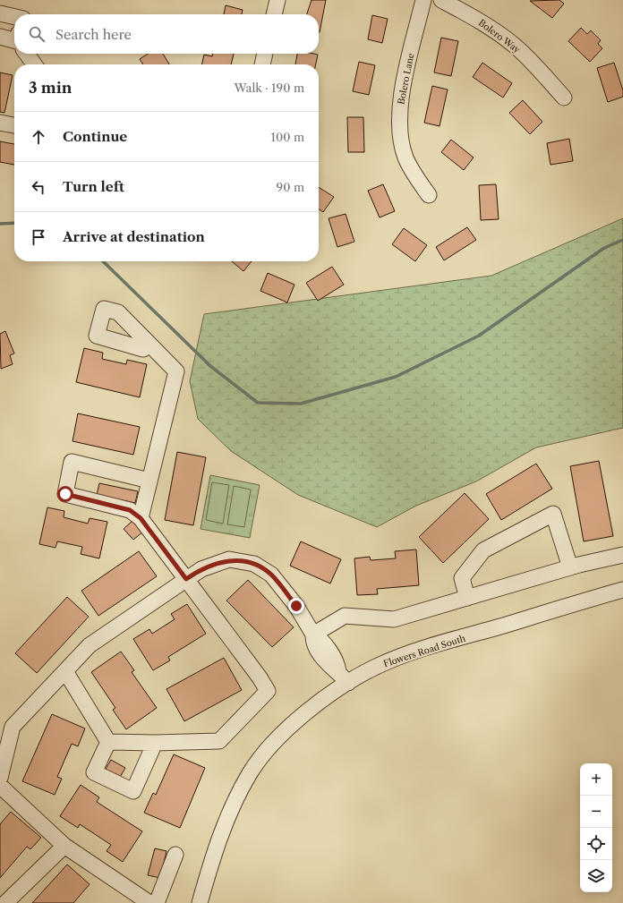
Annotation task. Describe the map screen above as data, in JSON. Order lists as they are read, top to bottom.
{
  "streets": {
    "street": ["Bolero Way", "Bolero Lane", "Flowers Road South"]
  },
  "page": {
    "search": "Search here",
    "heading": ["3 min", "Walk · 190 m"],
    "list": [
      ["Continue", "100 m"],
      ["Turn left", "90 m"],
      "Arrive at destination"
    ],
    "map_buttons": ["+", "−"]
  }
}
